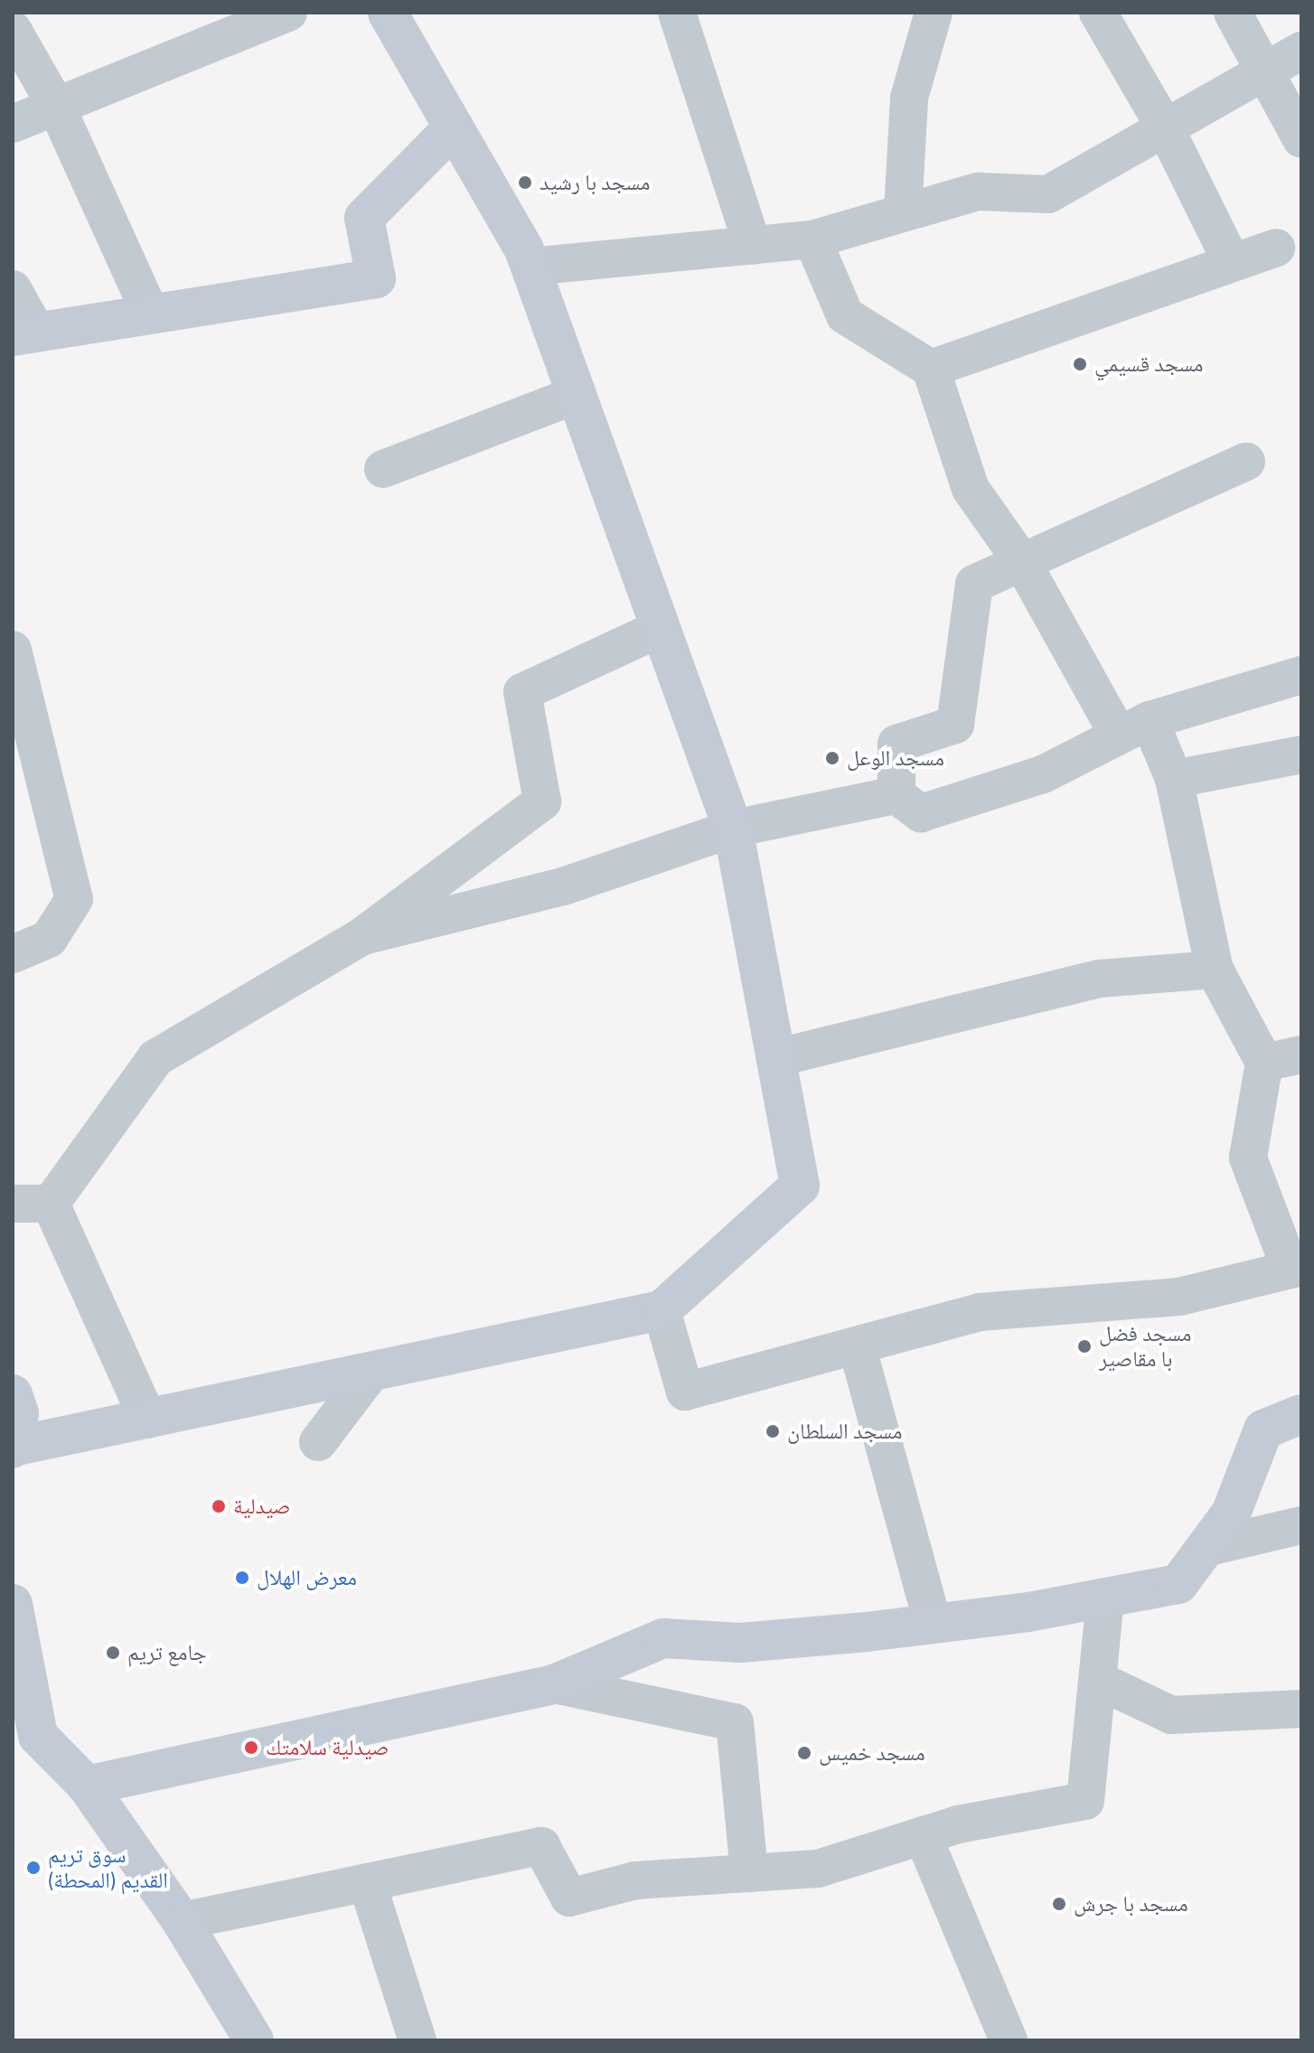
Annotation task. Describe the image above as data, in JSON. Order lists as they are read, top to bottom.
{
  "places": [
    "مسجد با رشيد",
    "مسجد قسيمي",
    "مسجد الوعل",
    "مسجد فضل با مقاصير",
    "مسجد السلطان",
    "صيدلية",
    "معرض الهلال",
    "جامع تريم",
    "صيدلية سلامتك",
    "مسجد خميس",
    "سوق تريم القديم (المحطة)",
    "مسجد با جرش"
  ]
}
